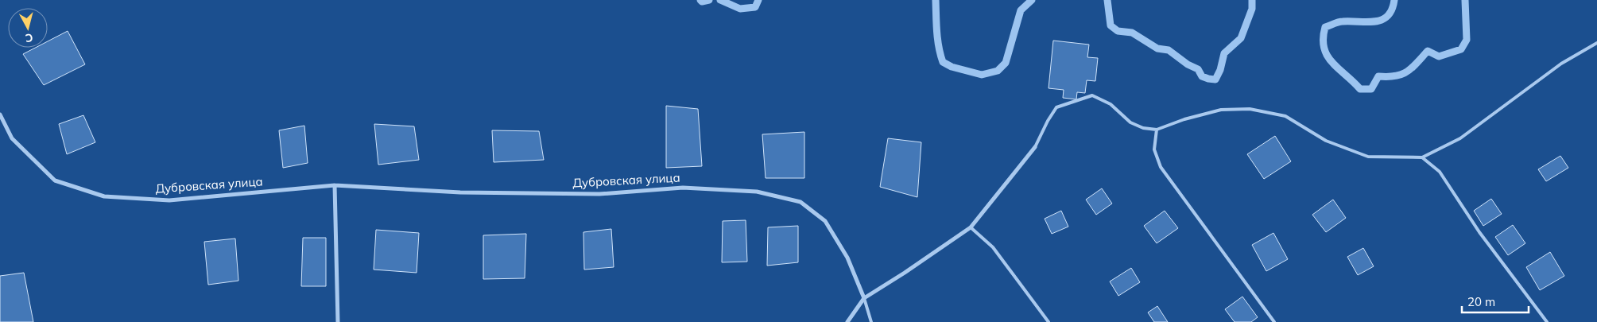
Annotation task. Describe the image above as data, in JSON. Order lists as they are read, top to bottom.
{
  "streets": {
    "street": ["Дубровская улица"]
  },
  "scale_bar": "20 m",
  "north": "bottom"
}
